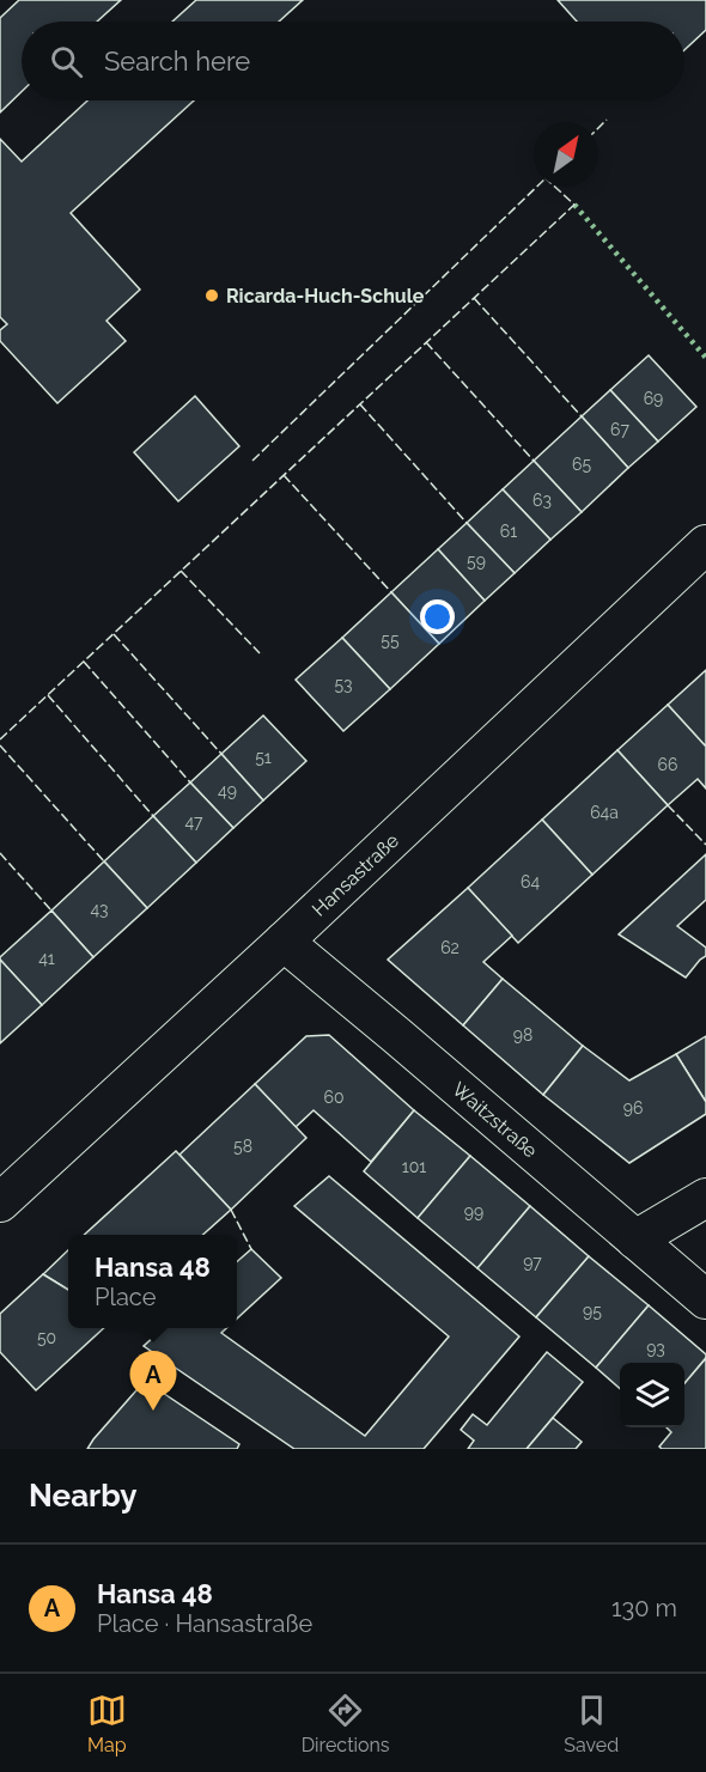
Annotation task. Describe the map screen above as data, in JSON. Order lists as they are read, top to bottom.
{
  "streets": {
    "street": ["Hansastraße", "Waitzstraße"]
  },
  "crossings": [
    ["Hansastraße", "Waitzstraße"]
  ],
  "places": ["Ricarda-Huch-Schule"],
  "house_numbers": [
    "69",
    "67",
    "65",
    "63",
    "61",
    "59",
    "55",
    "53",
    "51",
    "66",
    "49",
    "64a",
    "47",
    "64",
    "43",
    "62",
    "41",
    "98",
    "60",
    "96",
    "58",
    "101",
    "99",
    "97",
    "95",
    "50",
    "93"
  ],
  "north": "top right",
  "page": {
    "search": "Search here",
    "popup": ["Hansa 48", "Place"],
    "pins": "A",
    "heading": "Nearby",
    "list": [
      {
        "mark": "A",
        "name": "Hansa 48",
        "note": "Place · Hansastraße",
        "value": "130 m"
      }
    ],
    "nav": ["Map", "Directions", "Saved"]
  }
}
